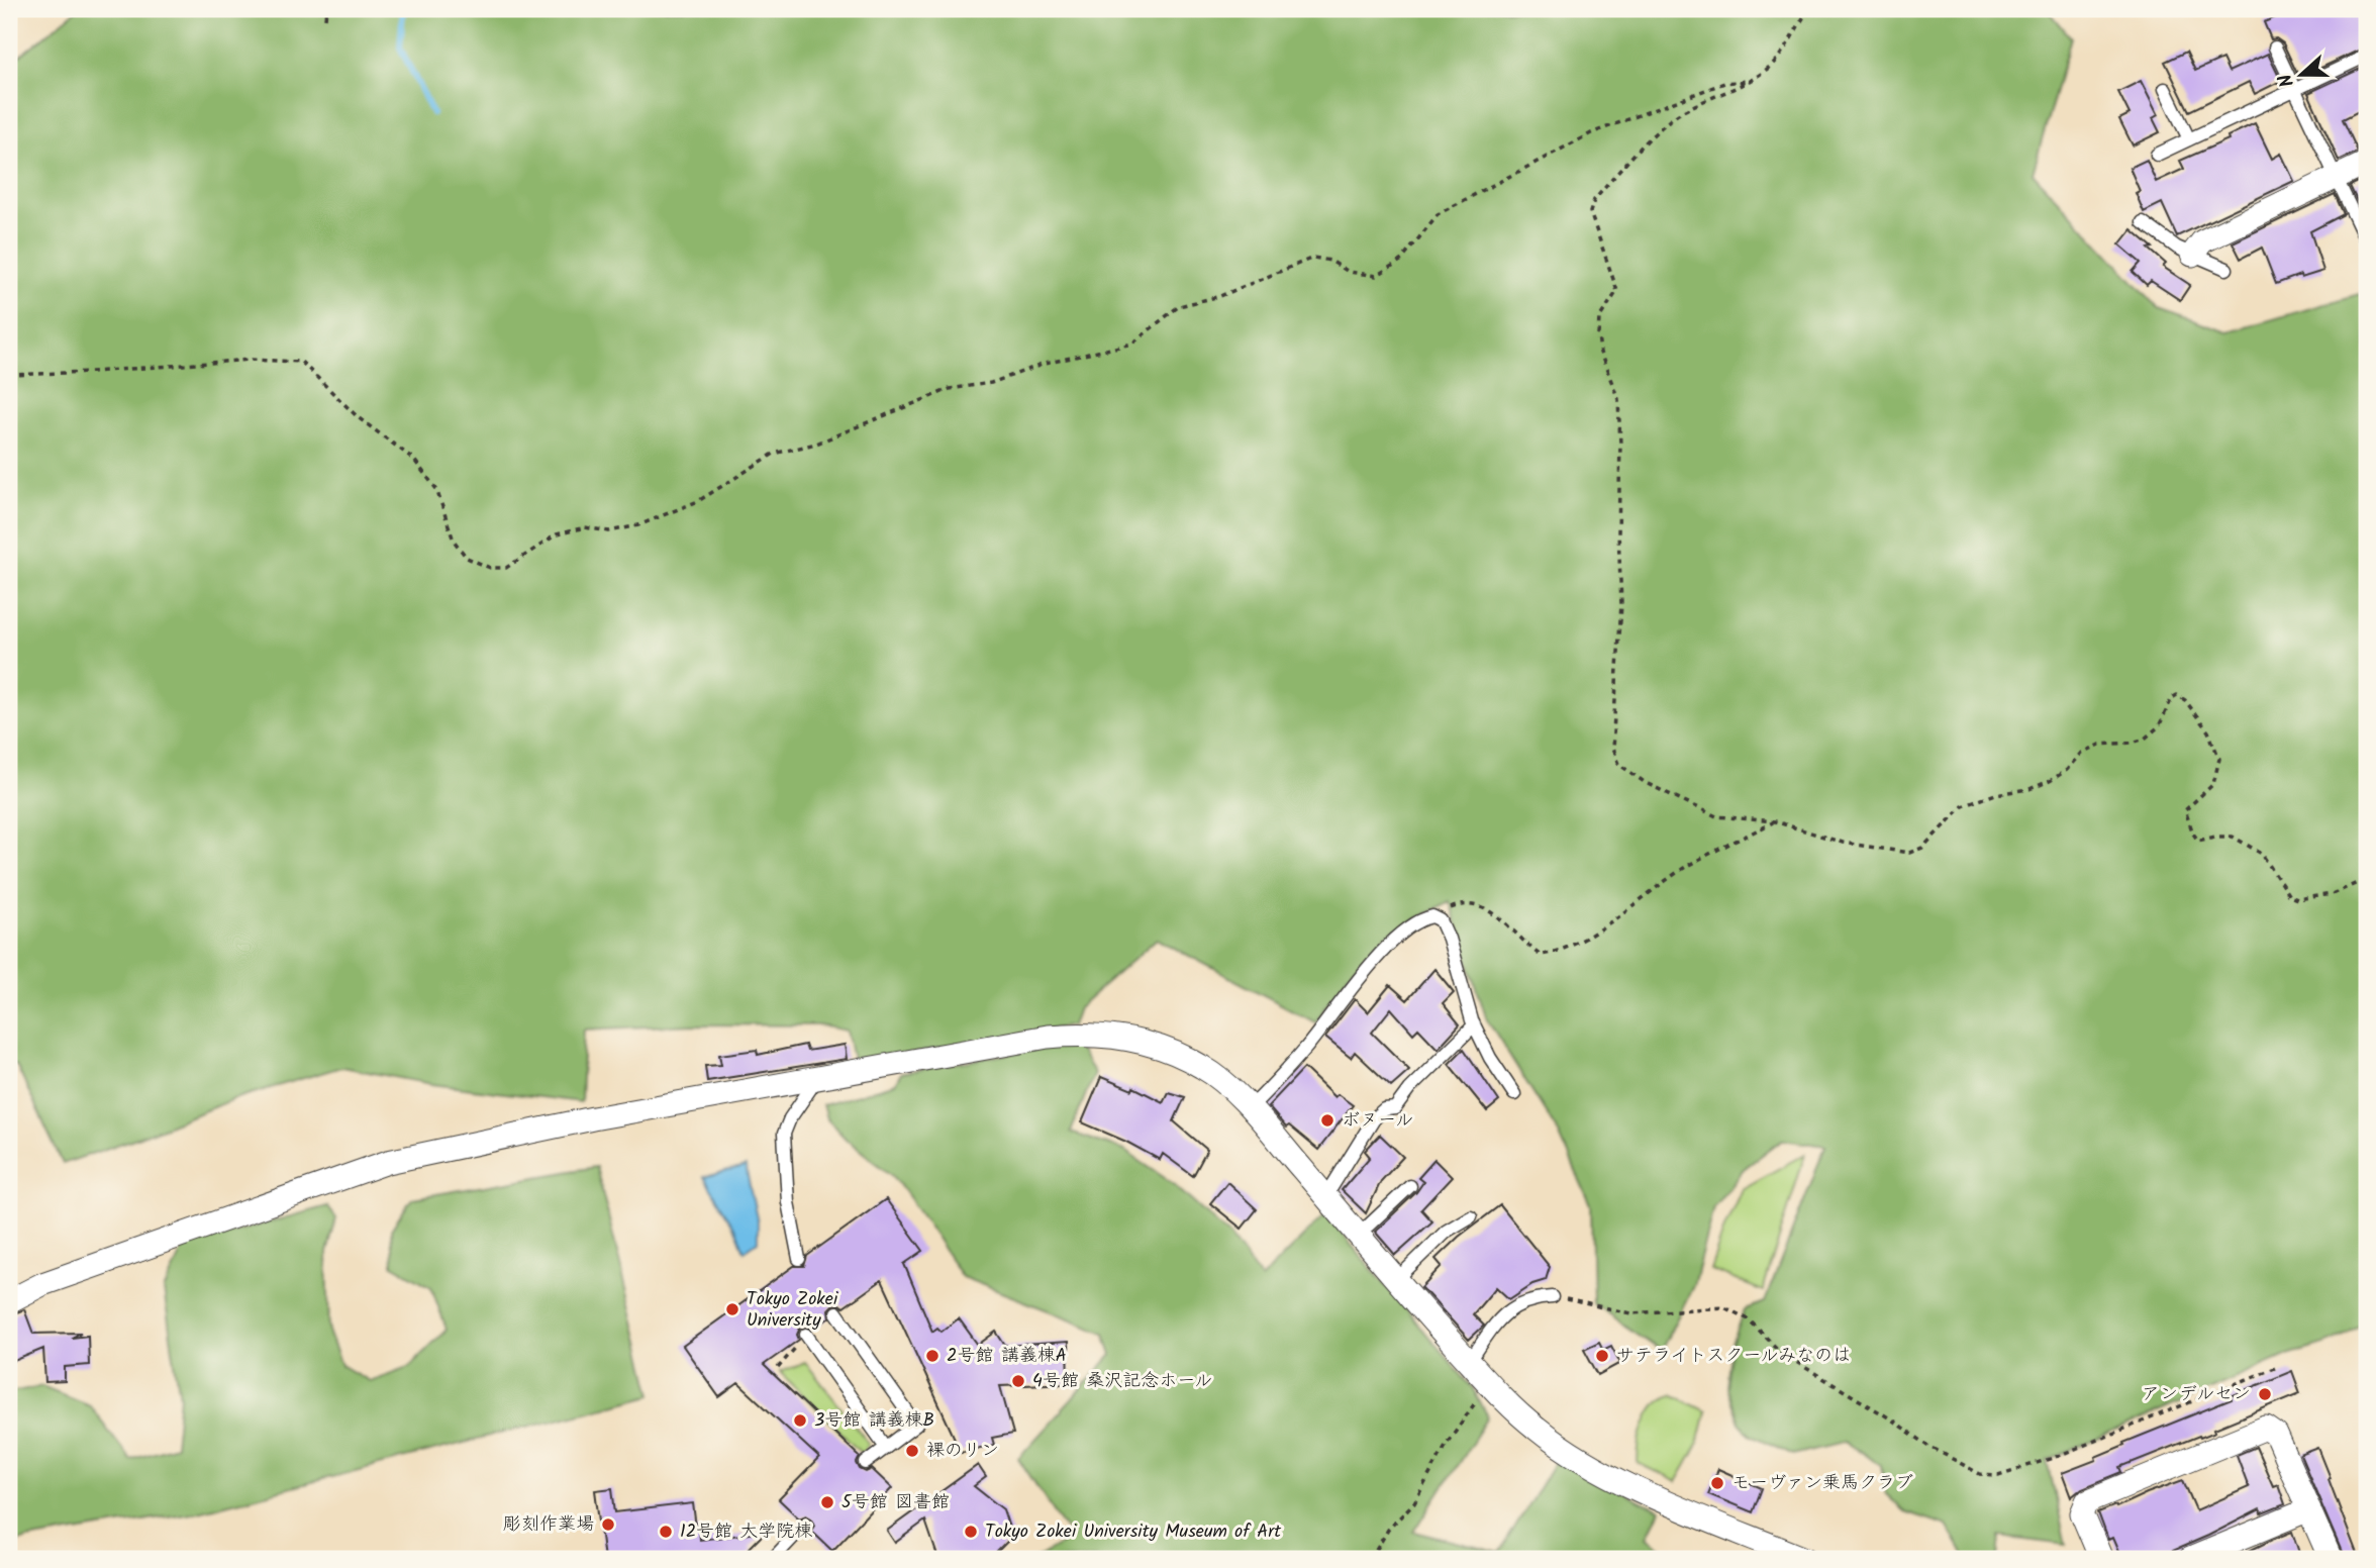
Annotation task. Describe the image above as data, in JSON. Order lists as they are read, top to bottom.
{
  "places": [
    "ボヌール",
    "Tokyo Zokei University",
    "2号館 講義棟A",
    "サテライトスクールみなのは",
    "4号館 桑沢記念ホール",
    "アンデルセン",
    "3号館 講義棟B",
    "裸のリン",
    "モーヴァン乗馬クラブ",
    "5号館 図書館",
    "彫刻作業場",
    "12号館 大学院棟",
    "Tokyo Zokei University Museum of Art"
  ],
  "north": "left"
}
